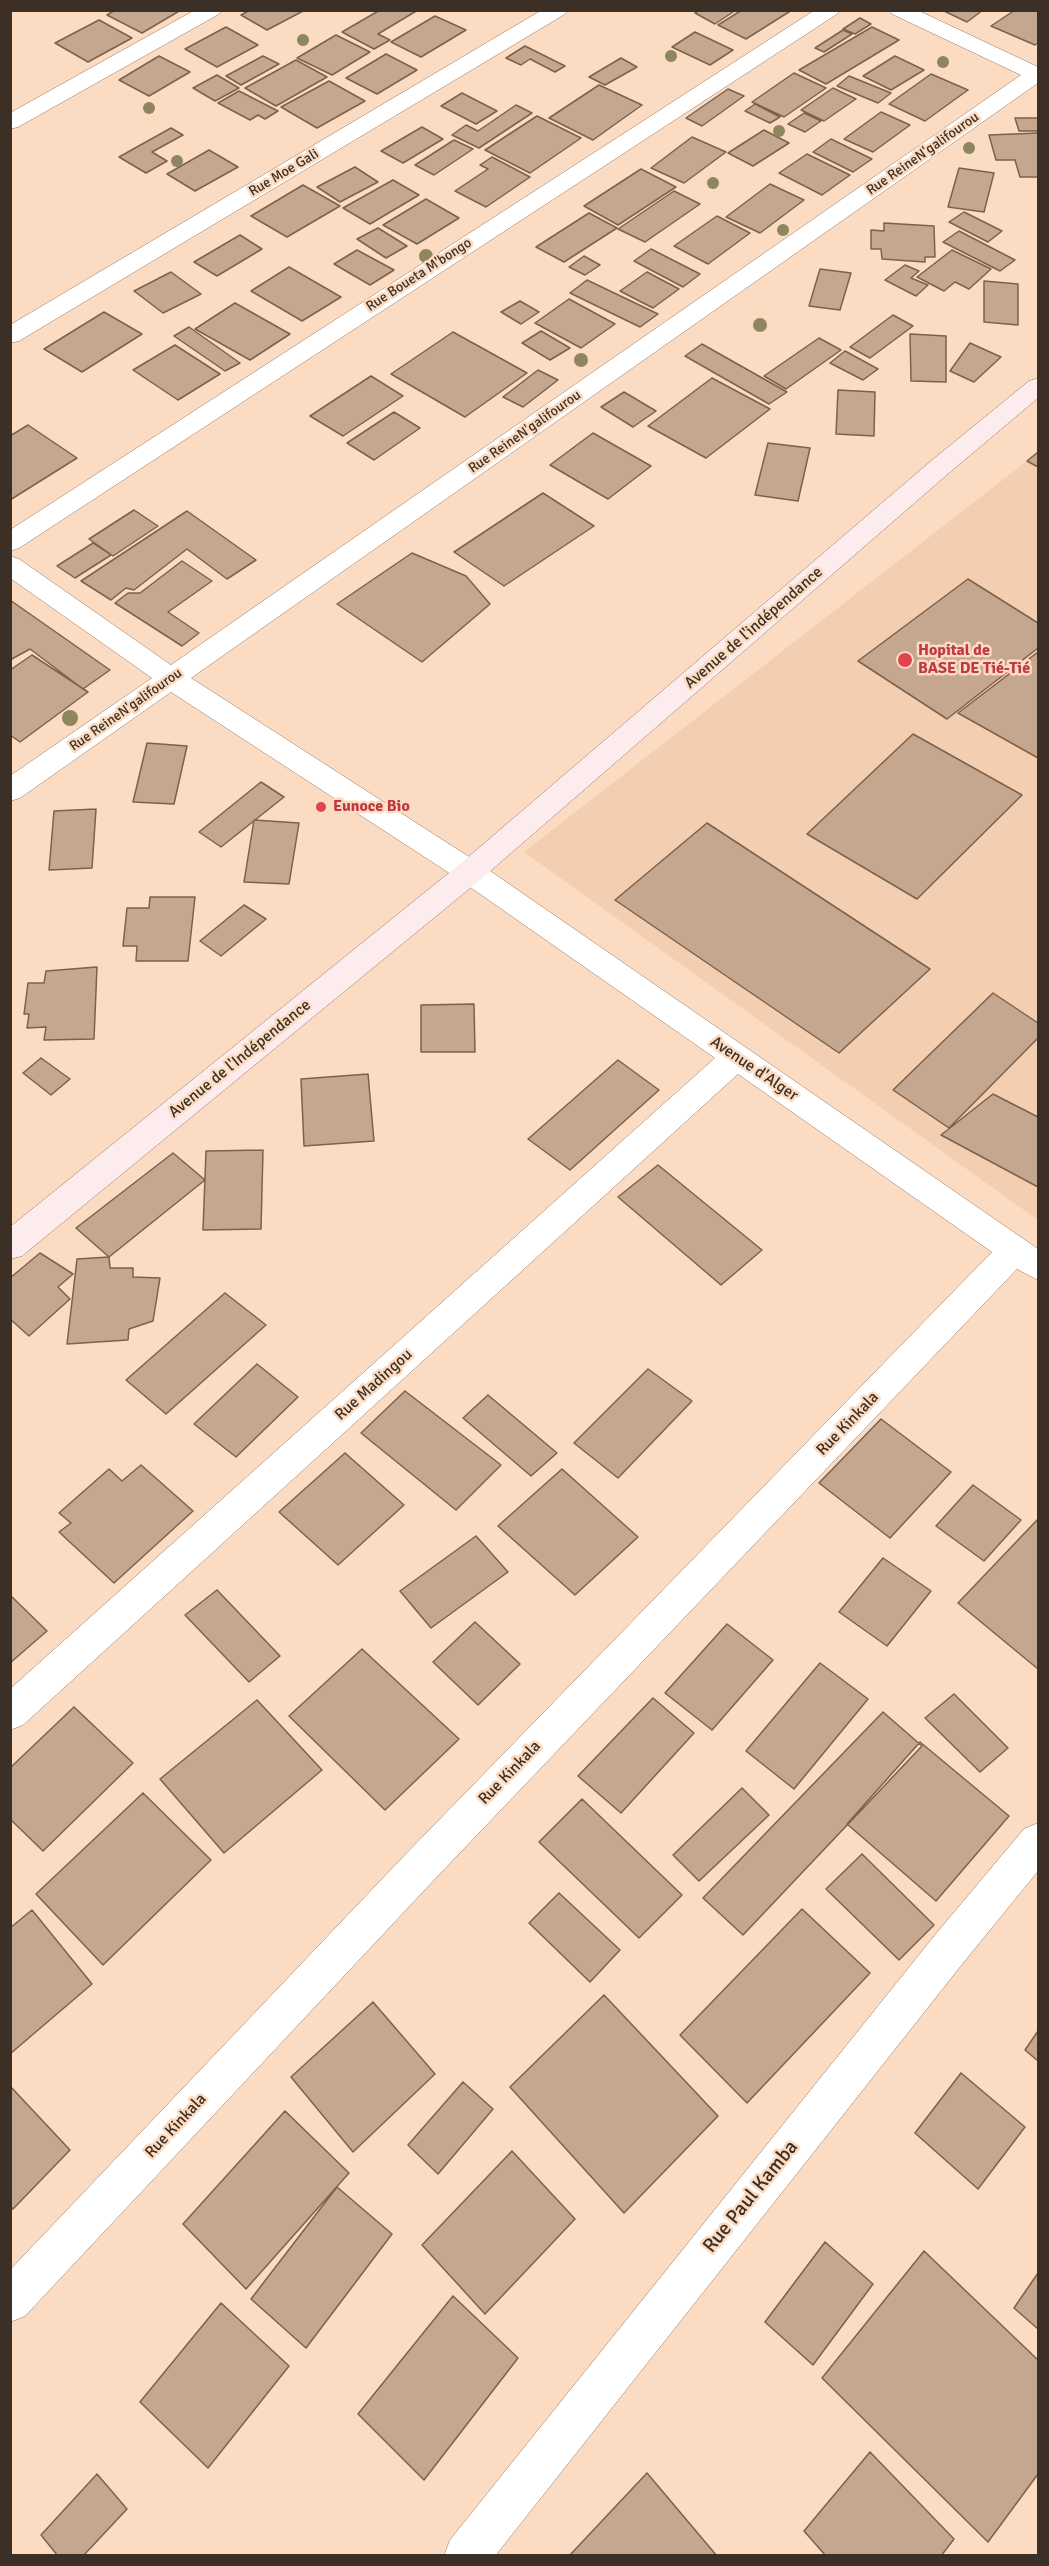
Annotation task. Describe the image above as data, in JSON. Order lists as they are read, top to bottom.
{
  "streets": {
    "street": [
      "Rue ReineN'galifourou",
      "Rue Moe Gali",
      "Rue Boueta M'bongo",
      "Avenue de l'indépendance",
      "Avenue de l'Indépendance",
      "Avenue d'Alger",
      "Rue Madingou",
      "Rue Kinkala",
      "Rue Paul Kamba"
    ]
  },
  "crossings": [
    ["Rue ReineN'galifourou", "Avenue d'Alger"],
    ["Avenue de l'indépendance", "Avenue de l'Indépendance"],
    ["Avenue de l'indépendance", "Avenue d'Alger"],
    ["Avenue de l'Indépendance", "Avenue d'Alger"],
    ["Avenue d'Alger", "Rue Madingou"],
    ["Avenue d'Alger", "Rue Kinkala"]
  ],
  "places": ["Hopital de BASE DE Tié-Tié", "Eunoce Bio"]
}
